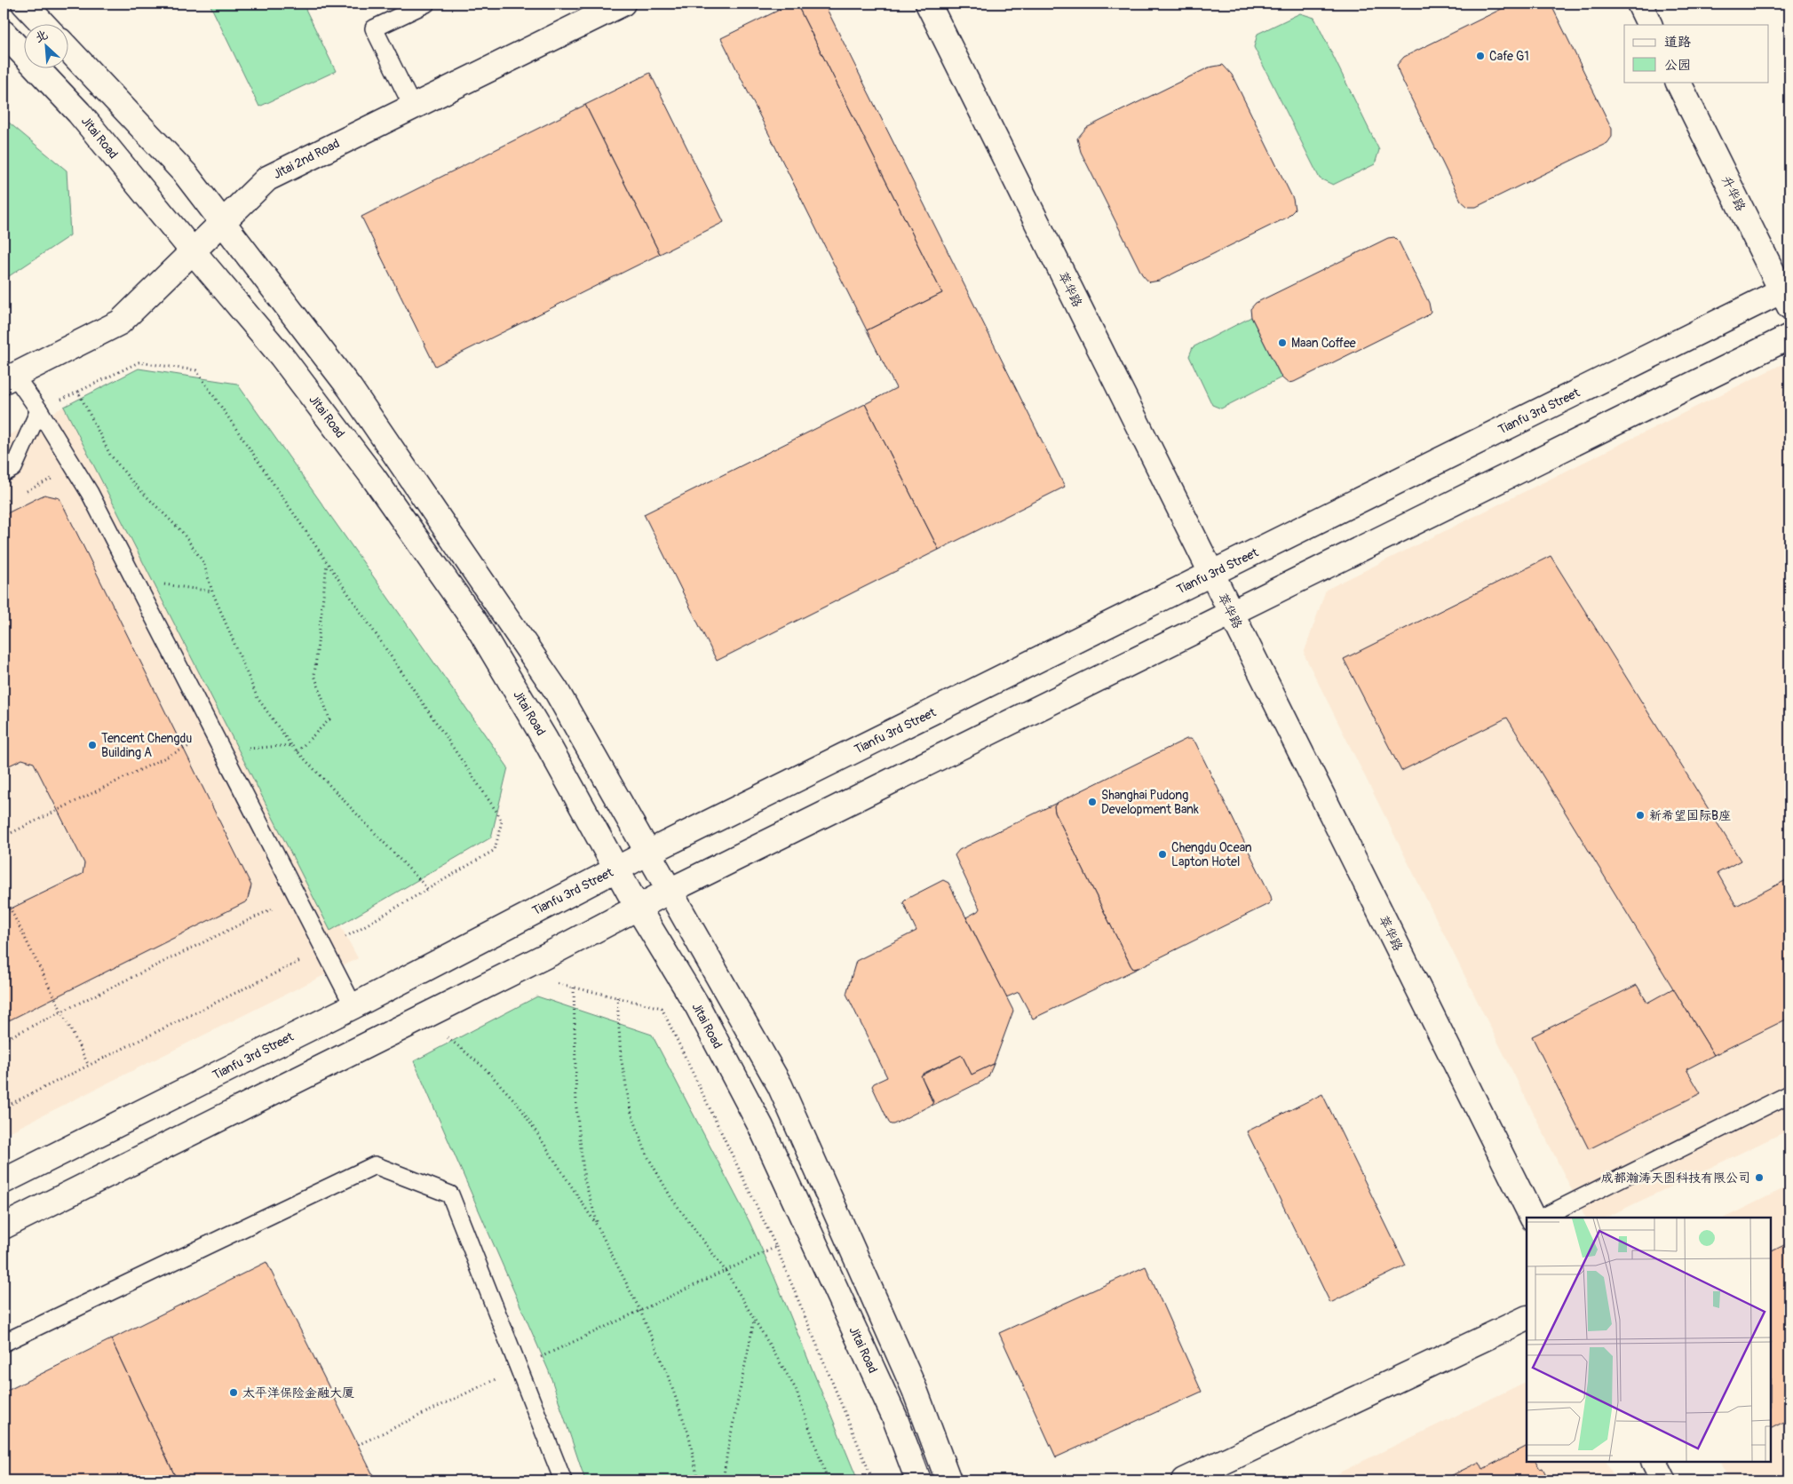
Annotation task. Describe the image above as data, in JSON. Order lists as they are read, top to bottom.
{
  "streets": {
    "street": [
      "Jitai Road",
      "Jitai 2nd Road",
      "升华路",
      "萃华路",
      "Tianfu 3rd Street"
    ]
  },
  "crossings": [
    ["Jitai Road", "Jitai 2nd Road"],
    ["Jitai Road", "Tianfu 3rd Street"],
    ["升华路", "Tianfu 3rd Street"],
    ["萃华路", "Tianfu 3rd Street"]
  ],
  "places": [
    "Cafe G1",
    "Maan Coffee",
    "Tencent Chengdu Building A",
    "Shanghai Pudong Development Bank",
    "新希望国际B座",
    "Chengdu Ocean Lapton Hotel",
    "成都瀚涛天图科技有限公司",
    "太平洋保险金融大厦"
  ],
  "legend": ["道路", "公园"],
  "north": "top left"
}
